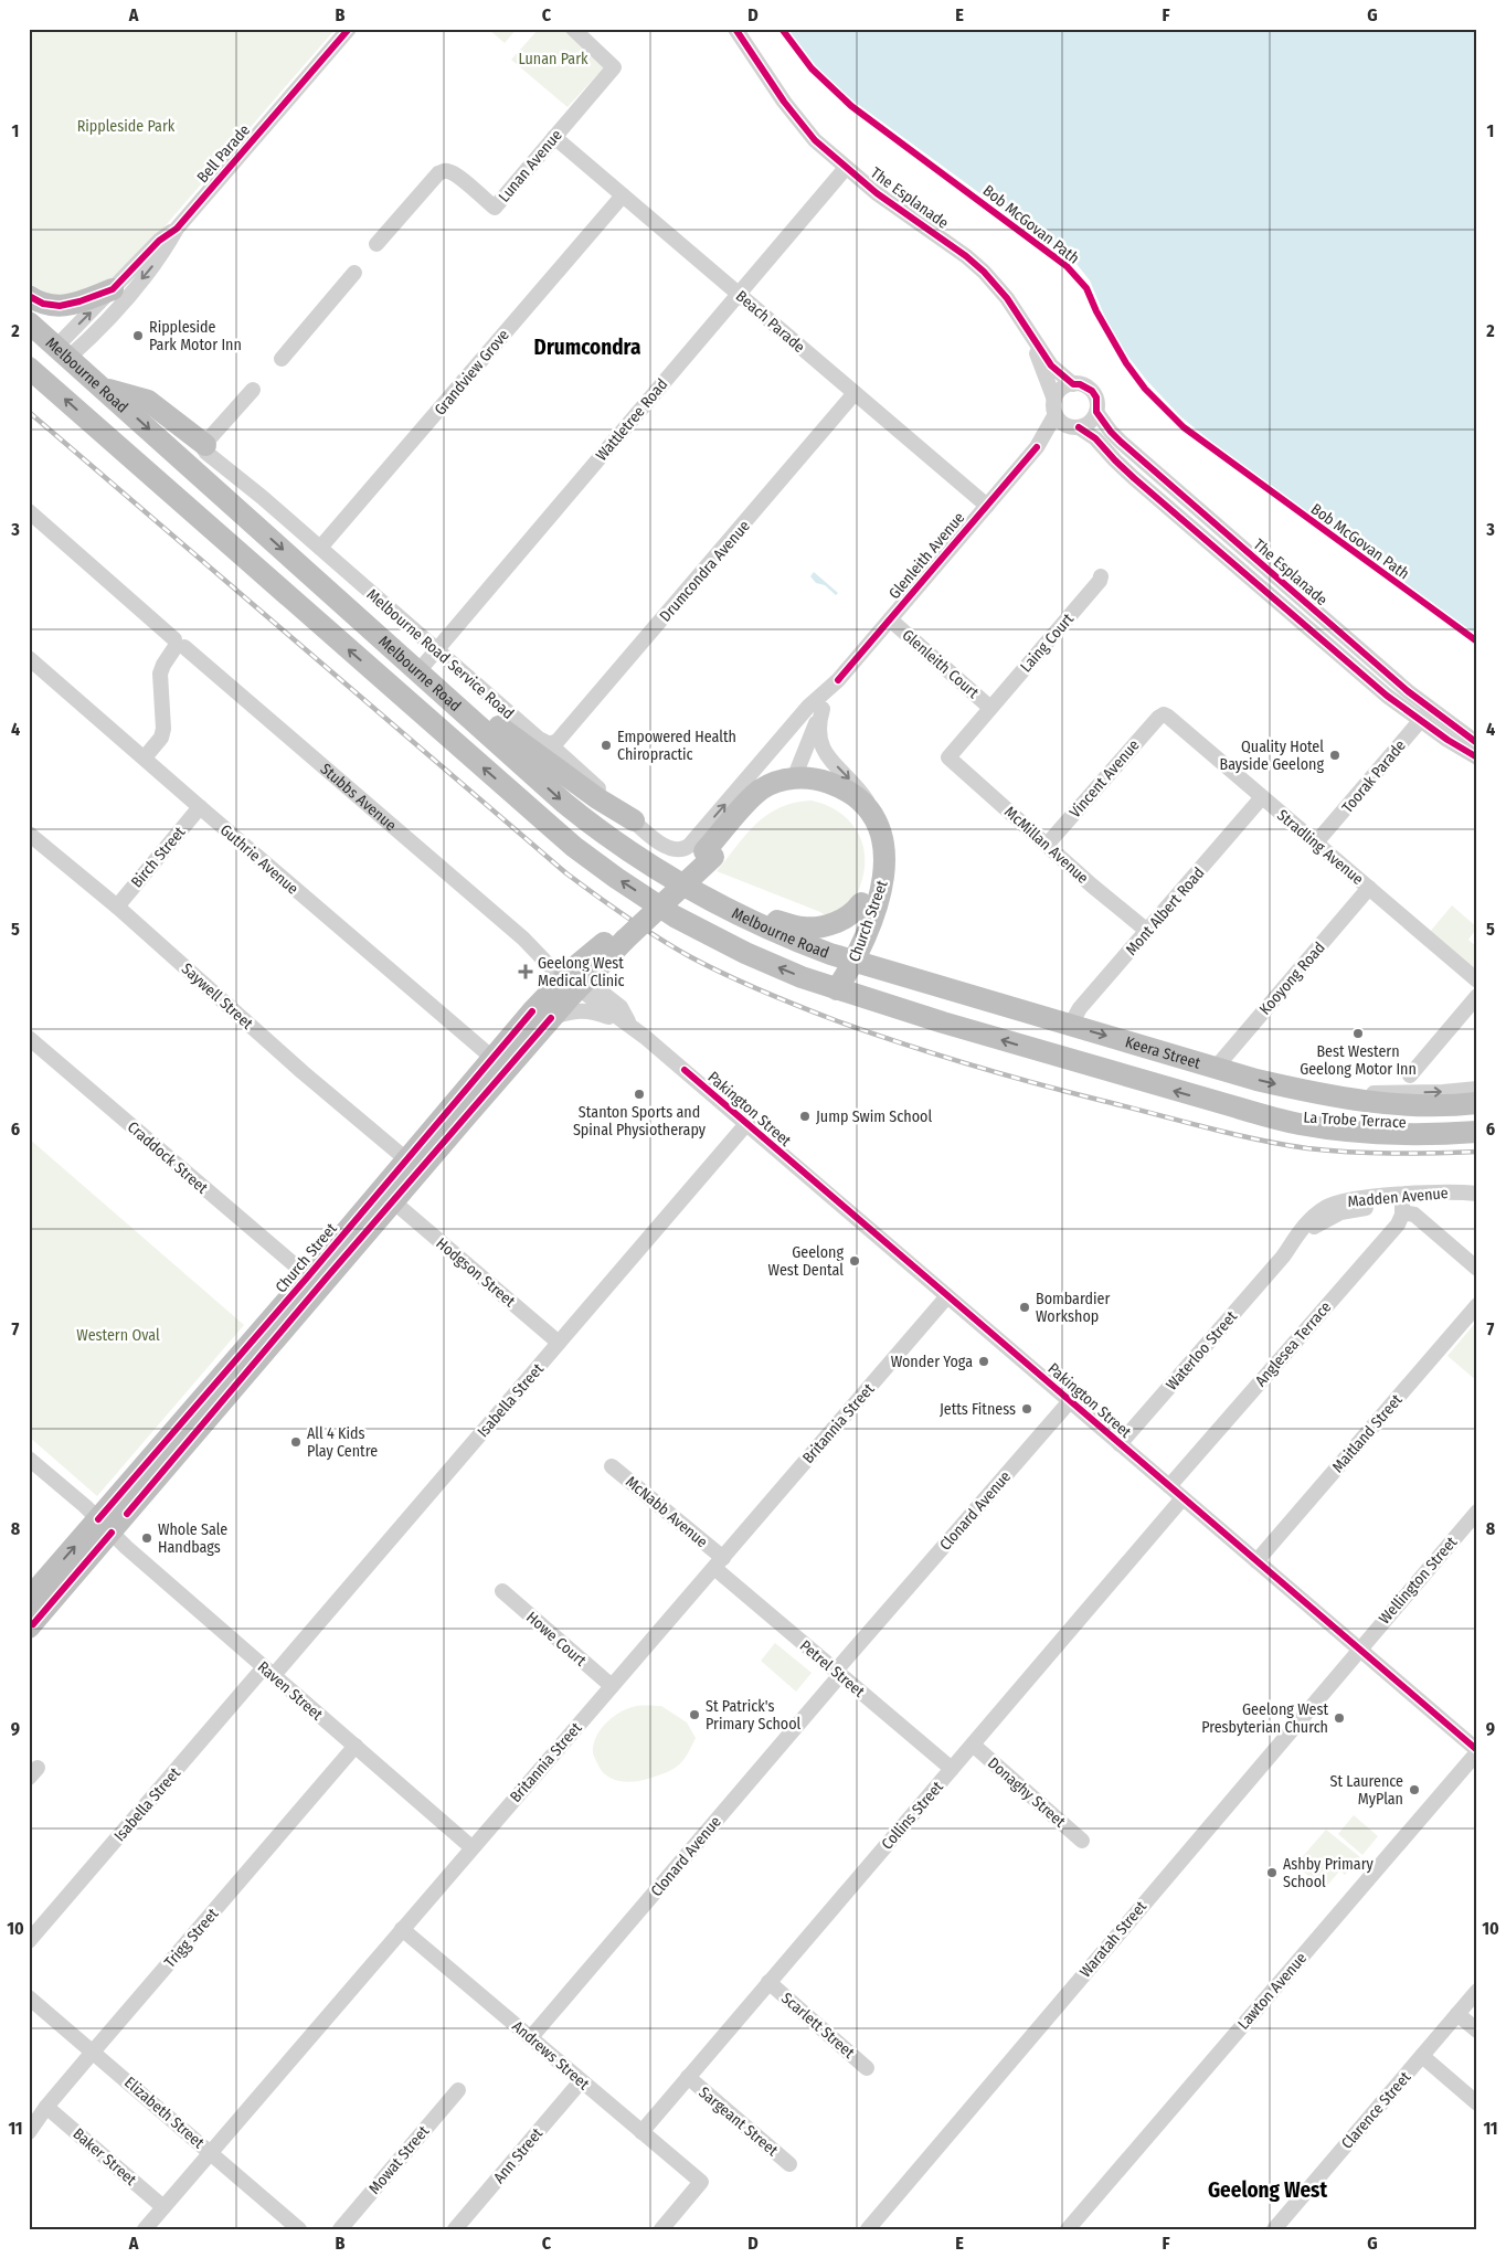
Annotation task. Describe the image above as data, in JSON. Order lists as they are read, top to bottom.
{
  "streets": {
    "highway": [
      "Bell Parade",
      "Melbourne Road",
      "Glenleith Avenue",
      "Church Street",
      "Keera Street",
      "La Trobe Terrace"
    ],
    "street": [
      "Lunan Avenue",
      "The Esplanade",
      "Beach Parade",
      "Grandview Grove",
      "Wattletree Road",
      "Drumcondra Avenue",
      "Laing Court",
      "Melbourne Road Service Road",
      "Glenleith Court",
      "Toorak Parade",
      "Vincent Avenue",
      "Stubbs Avenue",
      "McMillan Avenue",
      "Stradling Avenue",
      "Birch Street",
      "Guthrie Avenue",
      "Mont Albert Road",
      "Kooyong Road",
      "Saywell Street",
      "Pakington Street",
      "Craddock Street",
      "Madden Avenue",
      "Hodgson Street",
      "Anglesea Terrace",
      "Waterloo Street",
      "Isabella Street",
      "Britannia Street",
      "Maitland Street",
      "Clonard Avenue",
      "McNabb Avenue",
      "Wellington Street",
      "Howe Court",
      "Petrel Street",
      "Raven Street",
      "Donaghy Street",
      "Collins Street",
      "Trigg Street",
      "Waratah Street",
      "Lawton Avenue",
      "Scarlett Street",
      "Andrews Street",
      "Clarence Street",
      "Elizabeth Street",
      "Sargeant Street",
      "Ann Street",
      "Baker Street",
      "Mowat Street"
    ],
    "cycle path": ["Bob McGovan Path"]
  },
  "crossings": [
    ["Bell Parade", "Melbourne Road"],
    ["Lunan Avenue", "Beach Parade"],
    ["The Esplanade", "Wattletree Road"],
    ["The Esplanade", "Glenleith Avenue"],
    ["The Esplanade", "Toorak Parade"],
    ["Beach Parade", "Grandview Grove"],
    ["Beach Parade", "Wattletree Road"],
    ["Beach Parade", "Glenleith Avenue"],
    ["Beach Parade", "Drumcondra Avenue"],
    ["Grandview Grove", "Melbourne Road Service Road"],
    ["Melbourne Road", "Wattletree Road"],
    ["Melbourne Road", "Church Street"],
    ["Melbourne Road", "Keera Street"],
    ["Wattletree Road", "Melbourne Road Service Road"],
    ["Glenleith Avenue", "Melbourne Road Service Road"],
    ["Glenleith Avenue", "Glenleith Court"],
    ["Glenleith Avenue", "Church Street"],
    ["Drumcondra Avenue", "Melbourne Road Service Road"],
    ["Laing Court", "Glenleith Court"],
    ["Melbourne Road Service Road", "Church Street"],
    ["Glenleith Court", "McMillan Avenue"],
    ["Toorak Parade", "Stradling Avenue"],
    ["Vincent Avenue", "McMillan Avenue"],
    ["Vincent Avenue", "Stradling Avenue"],
    ["Stubbs Avenue", "Church Street"],
    ["Stubbs Avenue", "Pakington Street"],
    ["McMillan Avenue", "Mont Albert Road"],
    ["Stradling Avenue", "Mont Albert Road"],
    ["Stradling Avenue", "Kooyong Road"],
    ["Birch Street", "Guthrie Avenue"],
    ["Birch Street", "Saywell Street"],
    ["Guthrie Avenue", "Church Street"],
    ["Mont Albert Road", "Keera Street"],
    ["Church Street", "Saywell Street"],
    ["Church Street", "Keera Street"],
    ["Church Street", "Pakington Street"],
    ["Church Street", "Craddock Street"],
    ["Church Street", "Hodgson Street"],
    ["Church Street", "Raven Street"],
    ["Kooyong Road", "Keera Street"],
    ["Keera Street", "La Trobe Terrace"],
    ["Pakington Street", "Anglesea Terrace"],
    ["Pakington Street", "Waterloo Street"],
    ["Pakington Street", "Isabella Street"],
    ["Pakington Street", "Britannia Street"],
    ["Pakington Street", "Maitland Street"],
    ["Pakington Street", "Clonard Avenue"],
    ["Pakington Street", "Wellington Street"],
    ["Pakington Street", "Collins Street"],
    ["Pakington Street", "Waratah Street"],
    ["Pakington Street", "Lawton Avenue"],
    ["Madden Avenue", "Anglesea Terrace"],
    ["Madden Avenue", "Waterloo Street"],
    ["Hodgson Street", "Isabella Street"],
    ["Isabella Street", "Raven Street"],
    ["Britannia Street", "McNabb Avenue"],
    ["Britannia Street", "Howe Court"],
    ["Britannia Street", "Petrel Street"],
    ["Britannia Street", "Raven Street"],
    ["Britannia Street", "Andrews Street"],
    ["Britannia Street", "Elizabeth Street"],
    ["Britannia Street", "Baker Street"],
    ["Clonard Avenue", "Petrel Street"],
    ["Clonard Avenue", "Andrews Street"],
    ["McNabb Avenue", "Petrel Street"],
    ["Wellington Street", "Waratah Street"],
    ["Petrel Street", "Collins Street"],
    ["Raven Street", "Trigg Street"],
    ["Donaghy Street", "Collins Street"],
    ["Collins Street", "Scarlett Street"],
    ["Collins Street", "Andrews Street"],
    ["Collins Street", "Sargeant Street"],
    ["Trigg Street", "Elizabeth Street"],
    ["Trigg Street", "Baker Street"],
    ["Andrews Street", "Ann Street"]
  ],
  "districts": ["Drumcondra", "Geelong West"],
  "parks": ["Lunan Park", "Rippleside Park", "Western Oval"],
  "places": {
    "other": [
      "Rippleside Park Motor Inn",
      "Empowered Health Chiropractic",
      "Quality Hotel Bayside Geelong",
      "Best Western Geelong Motor Inn",
      "Stanton Sports and Spinal Physiotherapy",
      "Jump Swim School",
      "Geelong West Dental",
      "Bombardier Workshop",
      "Wonder Yoga",
      "Jetts Fitness",
      "All 4 Kids Play Centre",
      "Whole Sale Handbags",
      "St Patrick's Primary School",
      "Geelong West Presbyterian Church",
      "St Laurence MyPlan",
      "Ashby Primary School"
    ],
    "health": ["Geelong West Medical Clinic"]
  },
  "grid": {
    "columns": [
      "A",
      "B",
      "C",
      "D",
      "E",
      "F",
      "G"
    ],
    "rows": [
      "1",
      "2",
      "3",
      "4",
      "5",
      "6",
      "7",
      "8",
      "9",
      "10",
      "11"
    ]
  }
}
